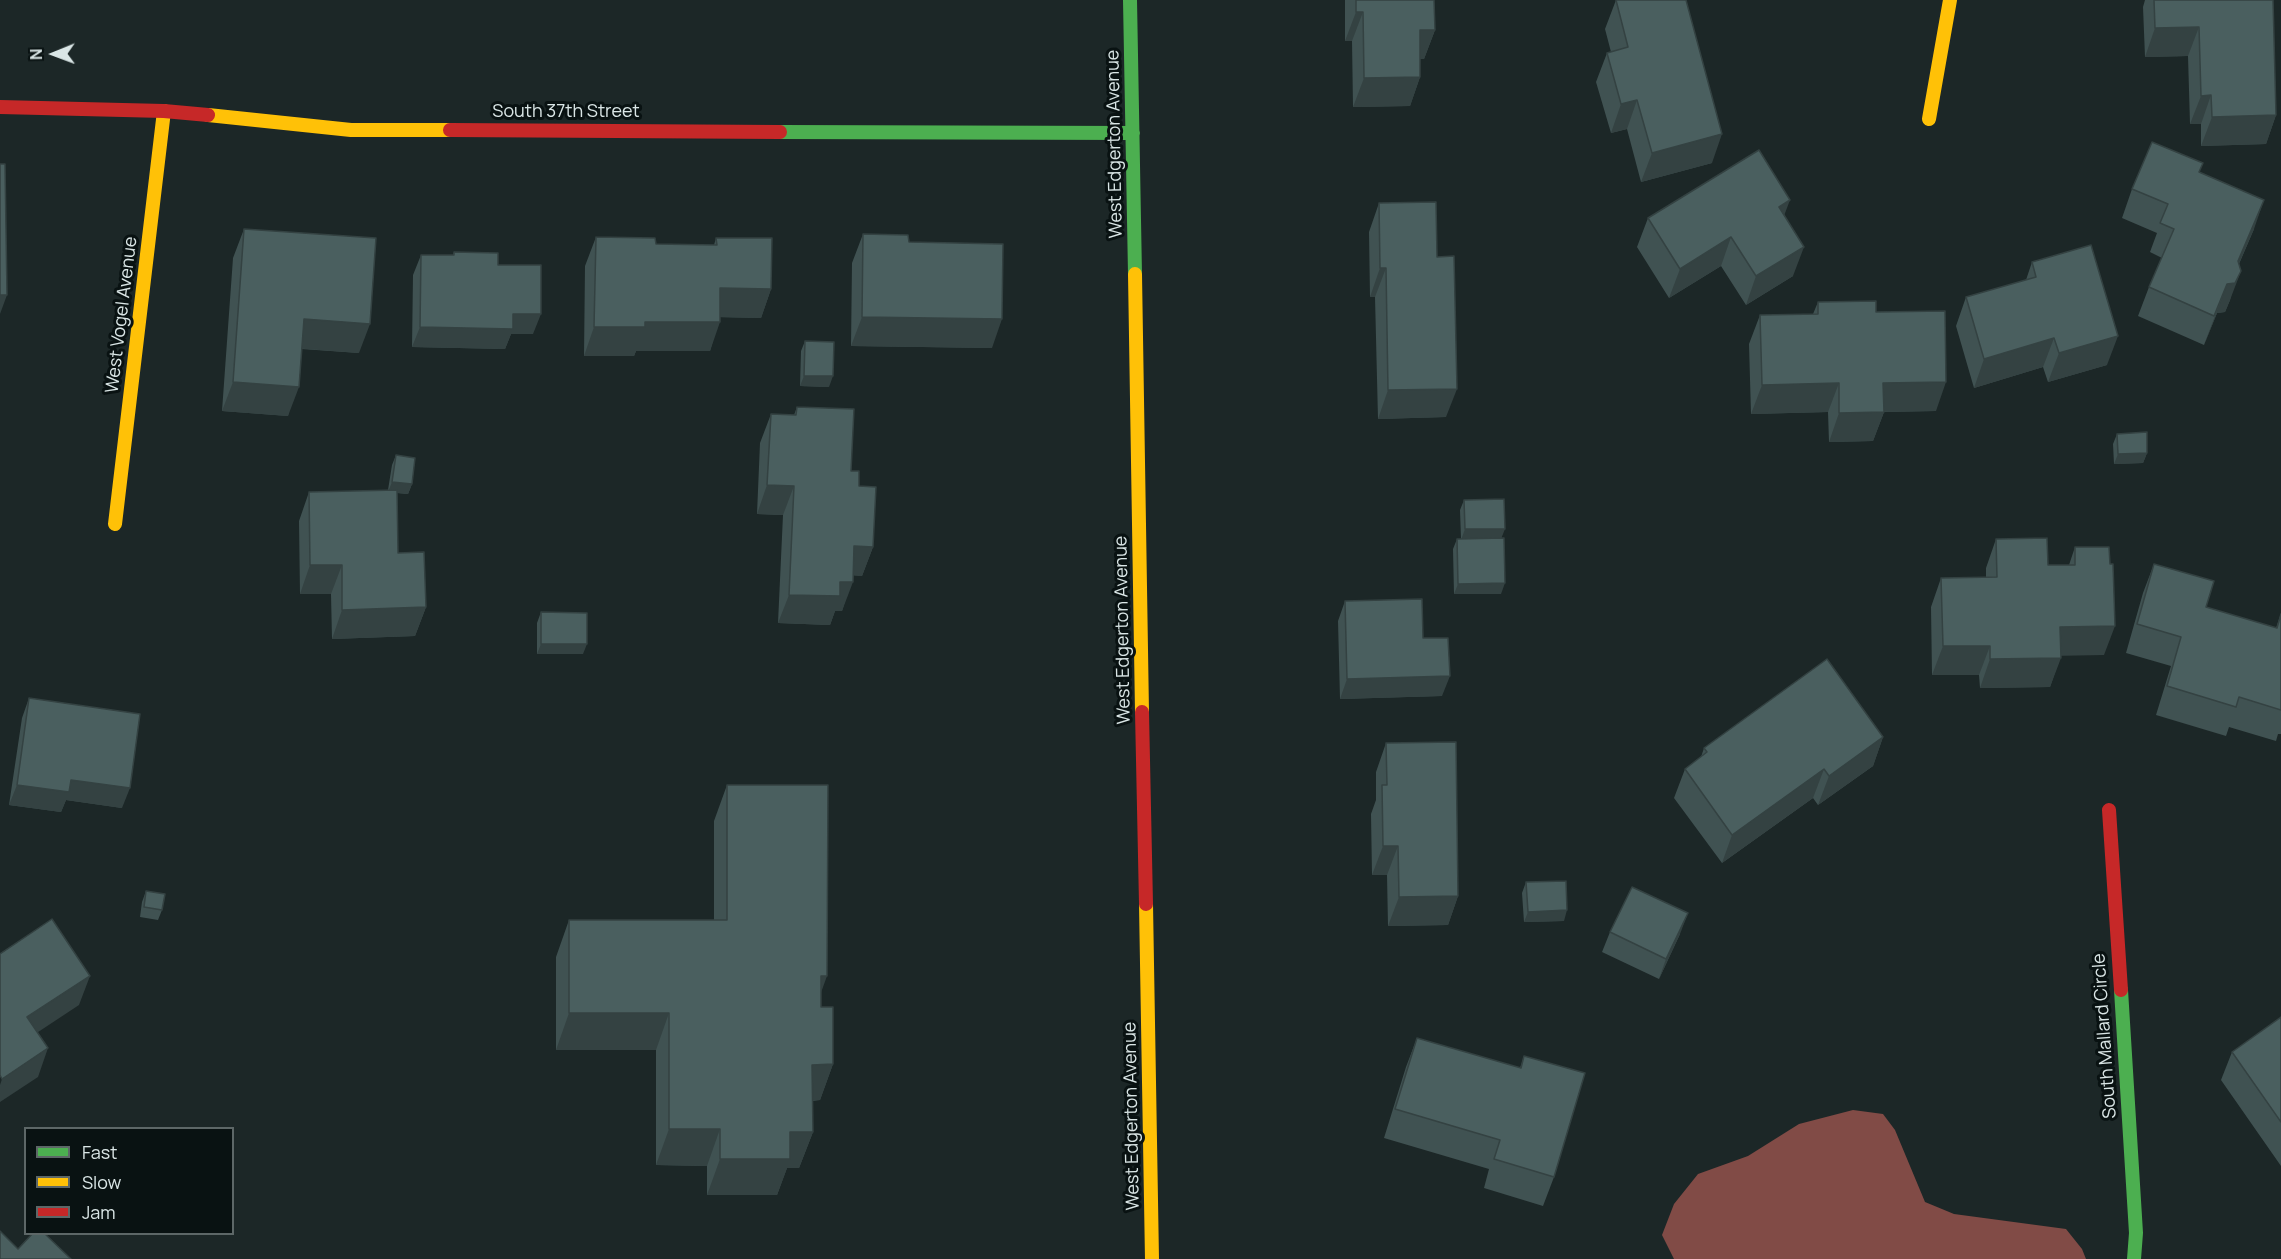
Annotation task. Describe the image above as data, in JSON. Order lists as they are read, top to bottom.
{
  "streets": {
    "street": [
      "South 37th Street",
      "West Edgerton Avenue",
      "West Vogel Avenue",
      "South Mallard Circle"
    ]
  },
  "crossings": [
    ["South 37th Street", "West Edgerton Avenue"],
    ["South 37th Street", "West Vogel Avenue"]
  ],
  "legend": ["Fast", "Slow", "Jam"],
  "north": "left"
}
